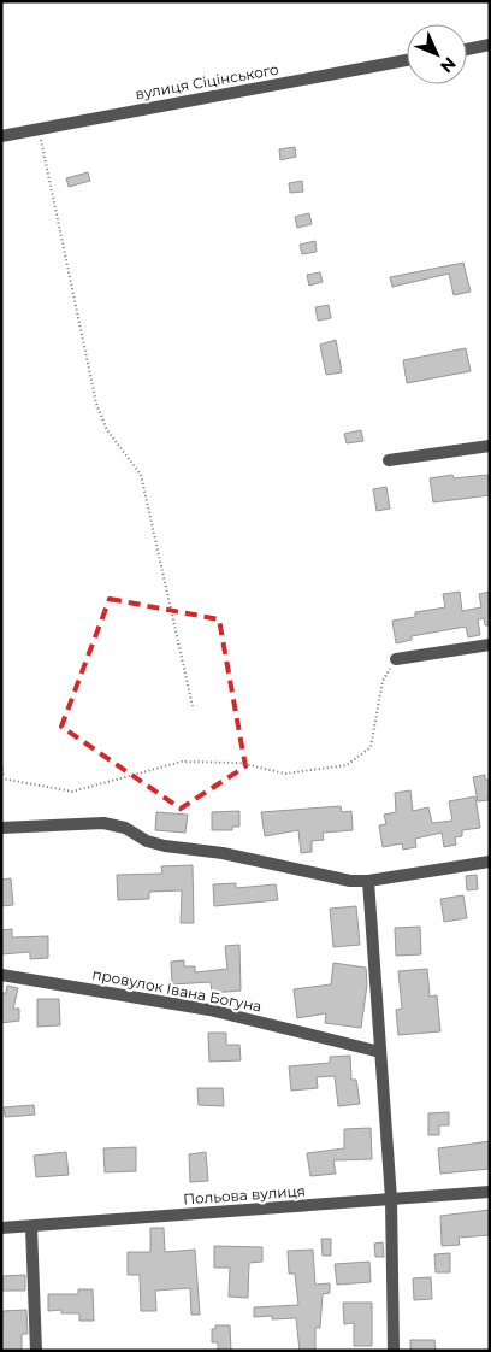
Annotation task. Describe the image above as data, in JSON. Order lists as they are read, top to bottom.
{
  "streets": {
    "street": ["вулиця Сіцінського", "провулок Івана Богуна", "Польова вулиця"]
  },
  "north": "bottom right"
}
